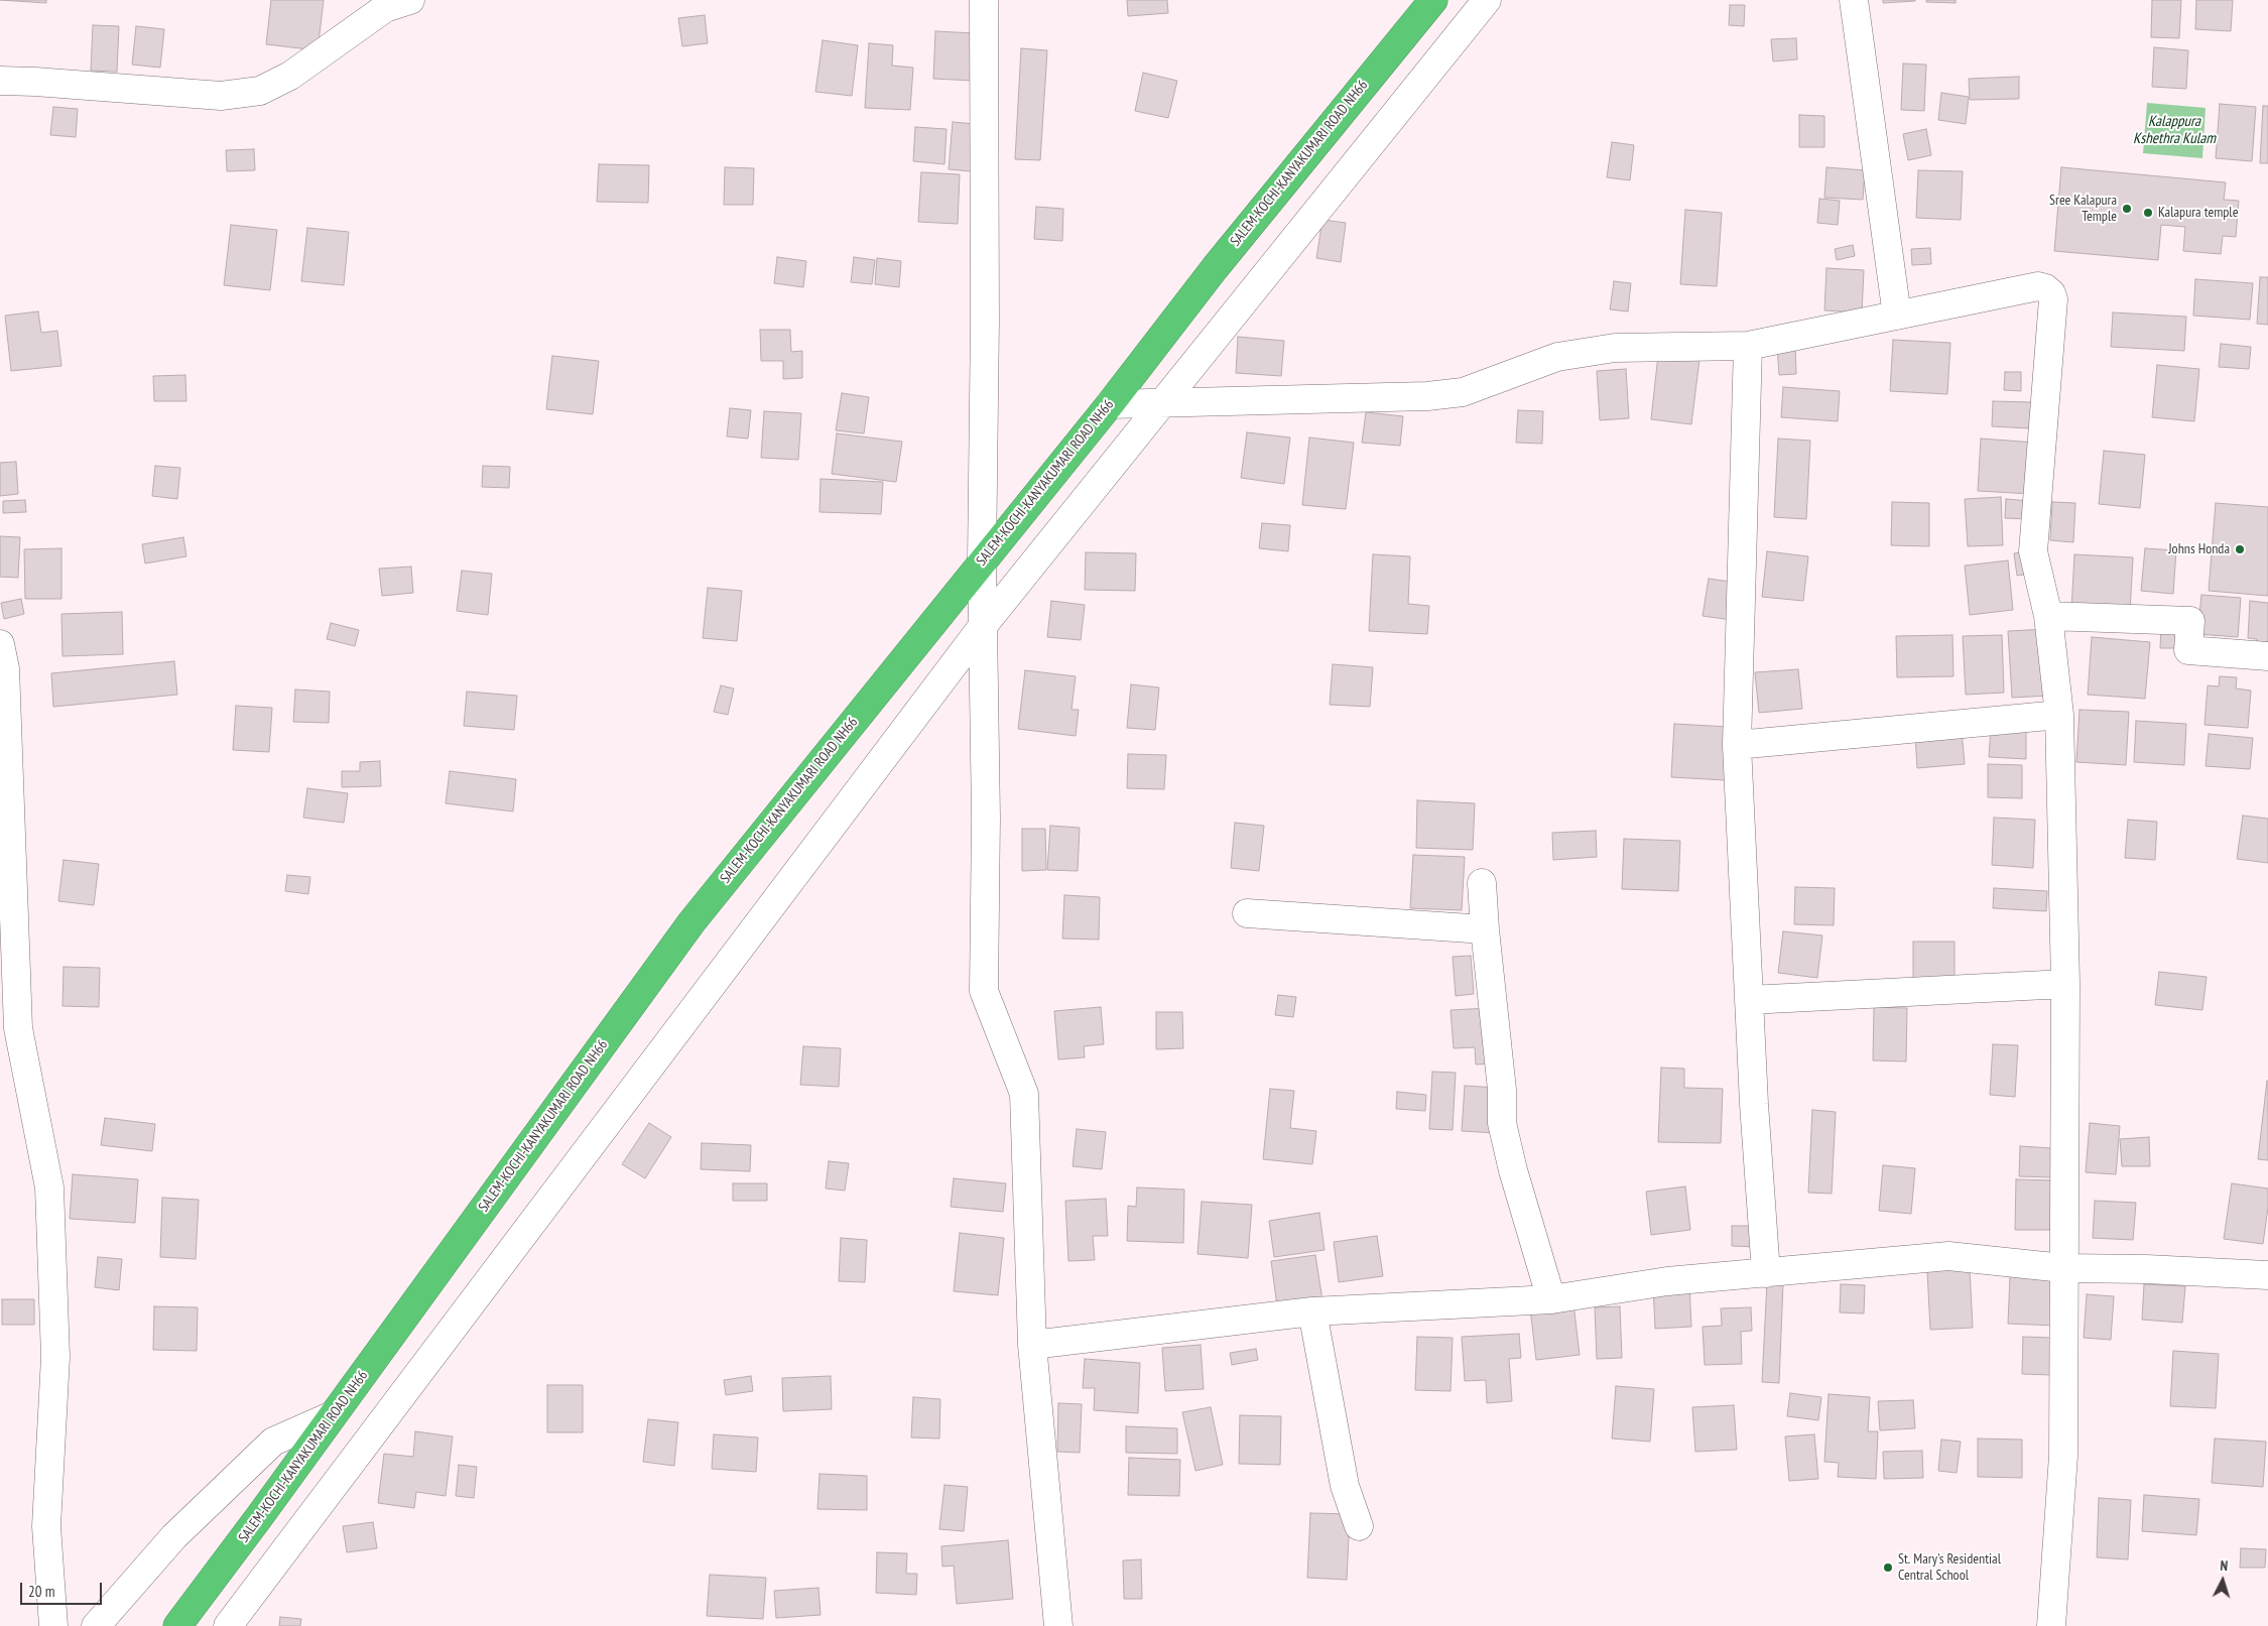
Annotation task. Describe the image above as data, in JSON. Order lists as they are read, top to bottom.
{
  "streets": {
    "highway": ["SALEM-KOCHI-KANYAKUMARI ROAD NH66"]
  },
  "water": ["Kalappura Kshethra Kulam"],
  "places": [
    "Sree Kalapura Temple",
    "Kalapura temple",
    "Johns Honda",
    "St. Mary's Residential Central School"
  ],
  "scale_bar": "20 m",
  "north": "top"
}
